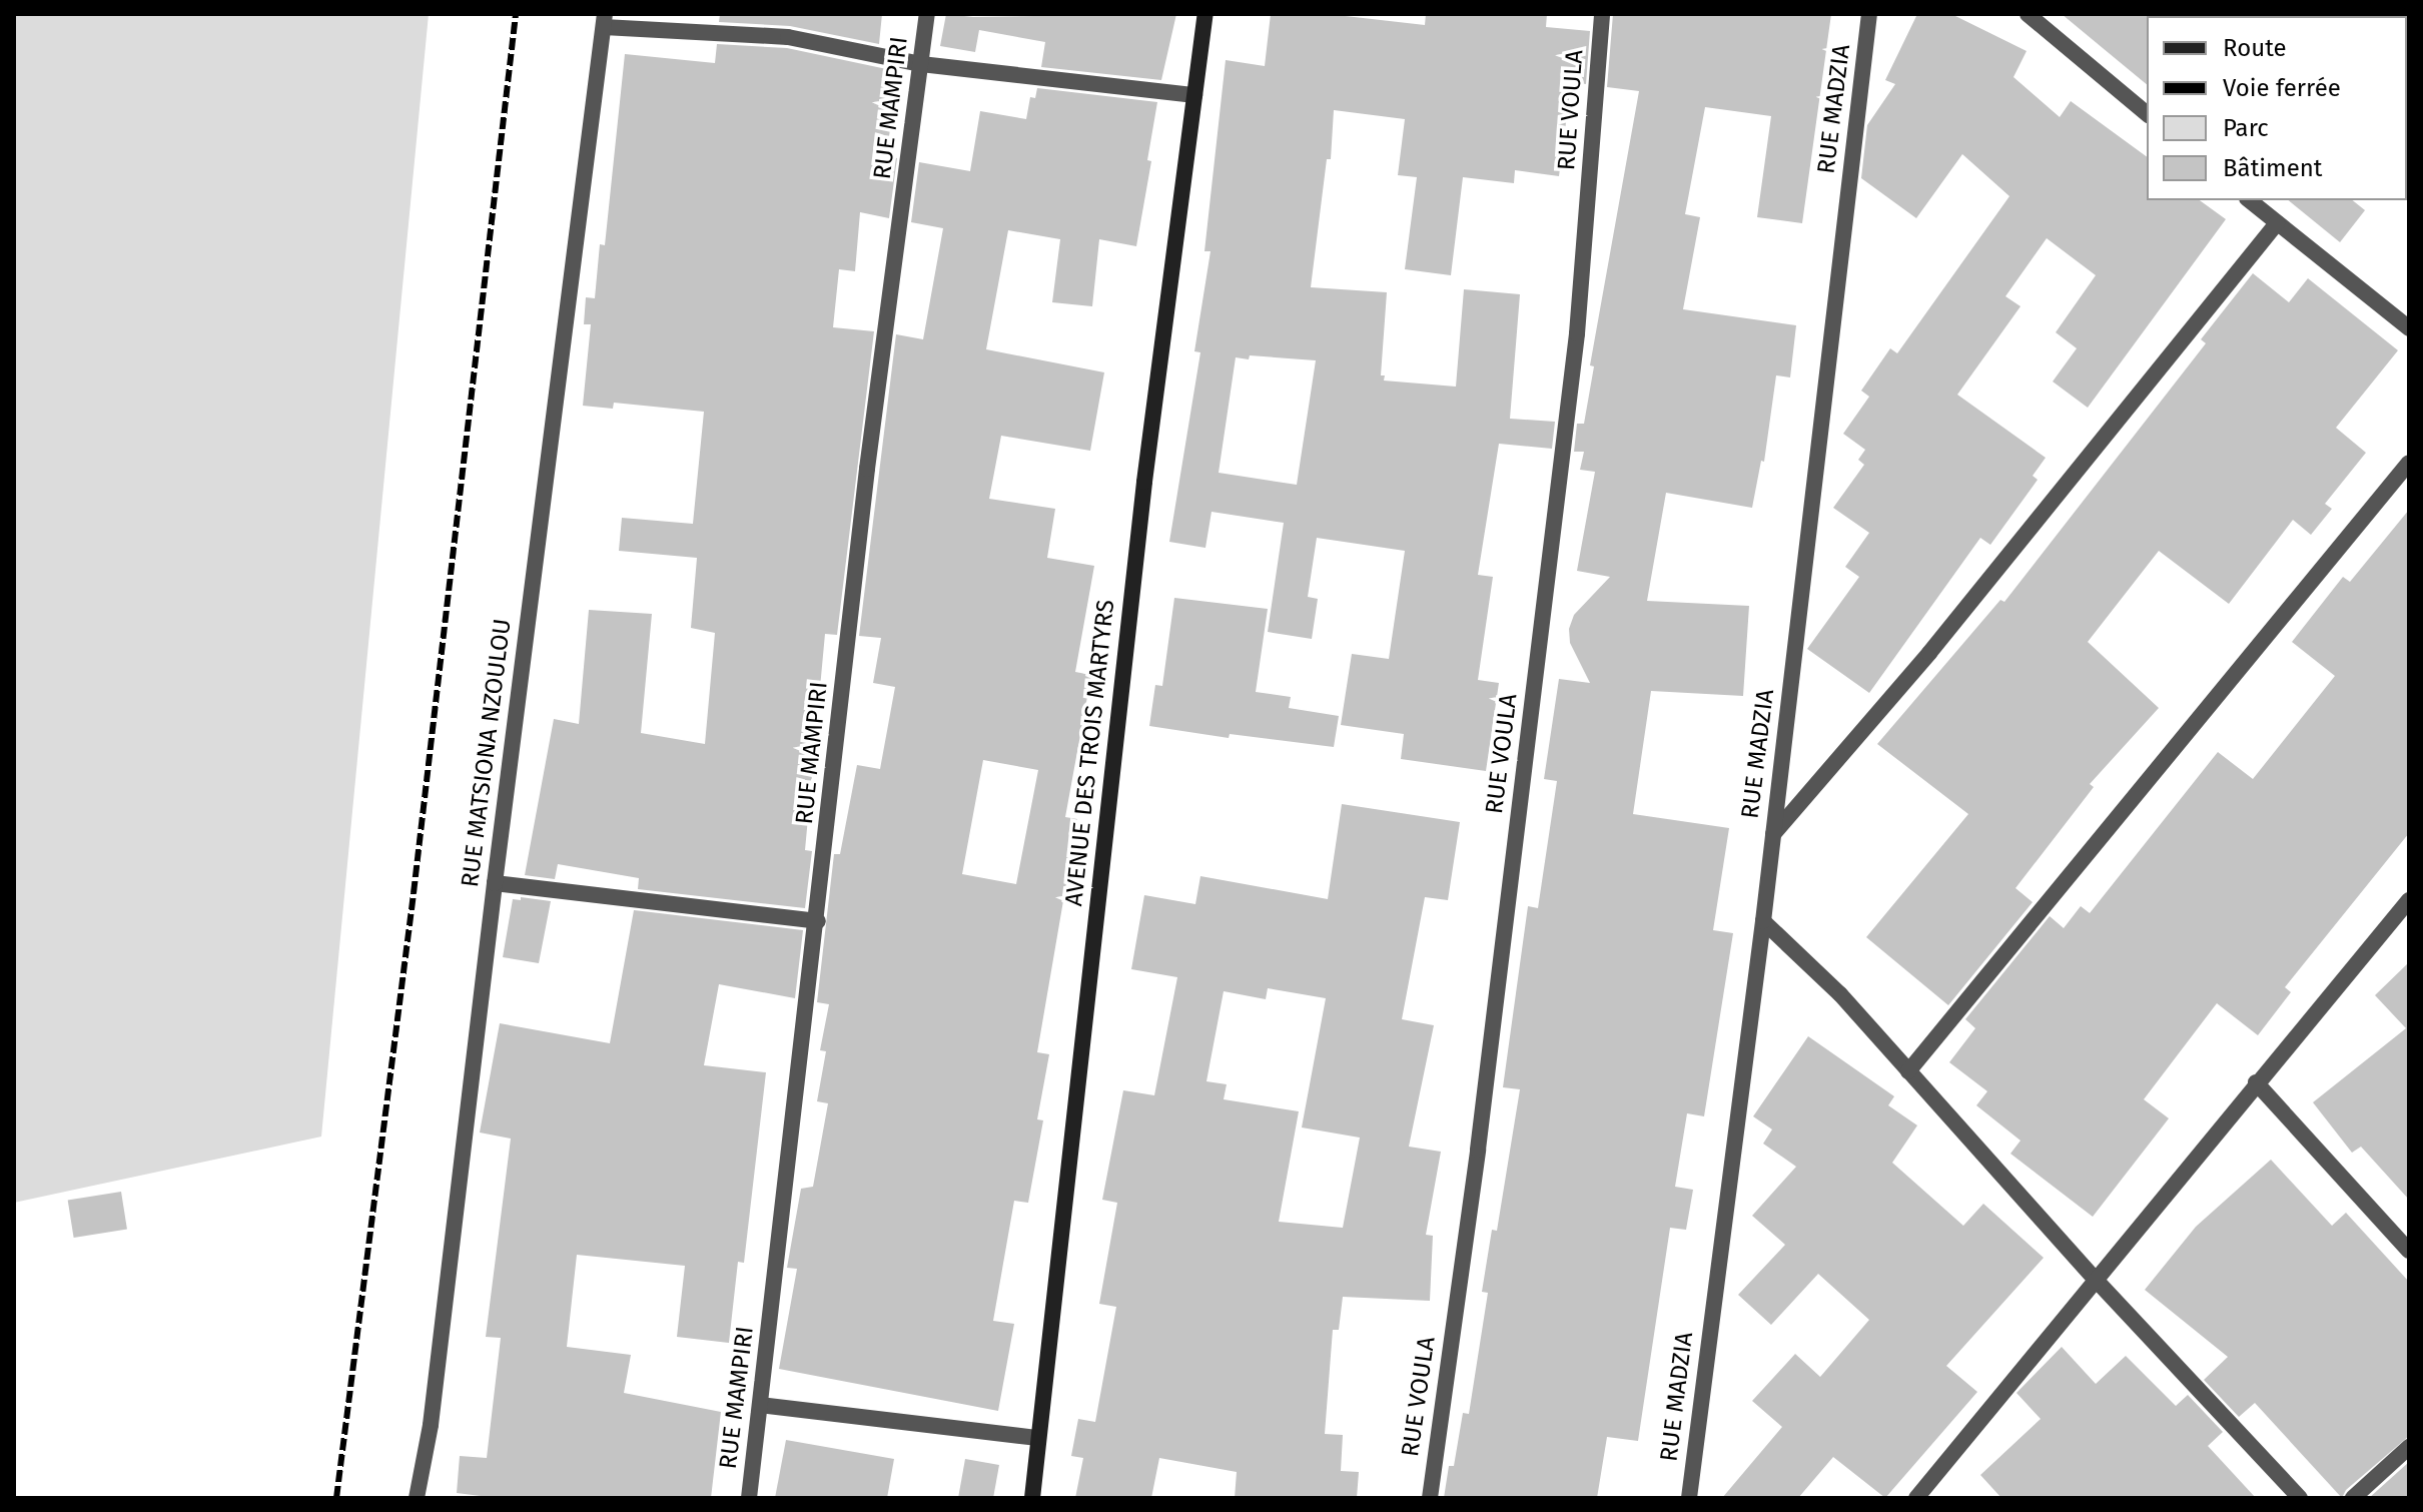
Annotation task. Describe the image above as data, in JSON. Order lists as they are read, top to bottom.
{
  "streets": {
    "main road": ["AVENUE DES TROIS MARTYRS"],
    "street": [
      "RUE MAMPIRI",
      "RUE MADZIA",
      "RUE VOULA",
      "RUE MATSIONA NZOULOU"
    ]
  },
  "legend": [
    "Route",
    "Voie ferrée",
    "Parc",
    "Bâtiment"
  ]
}
